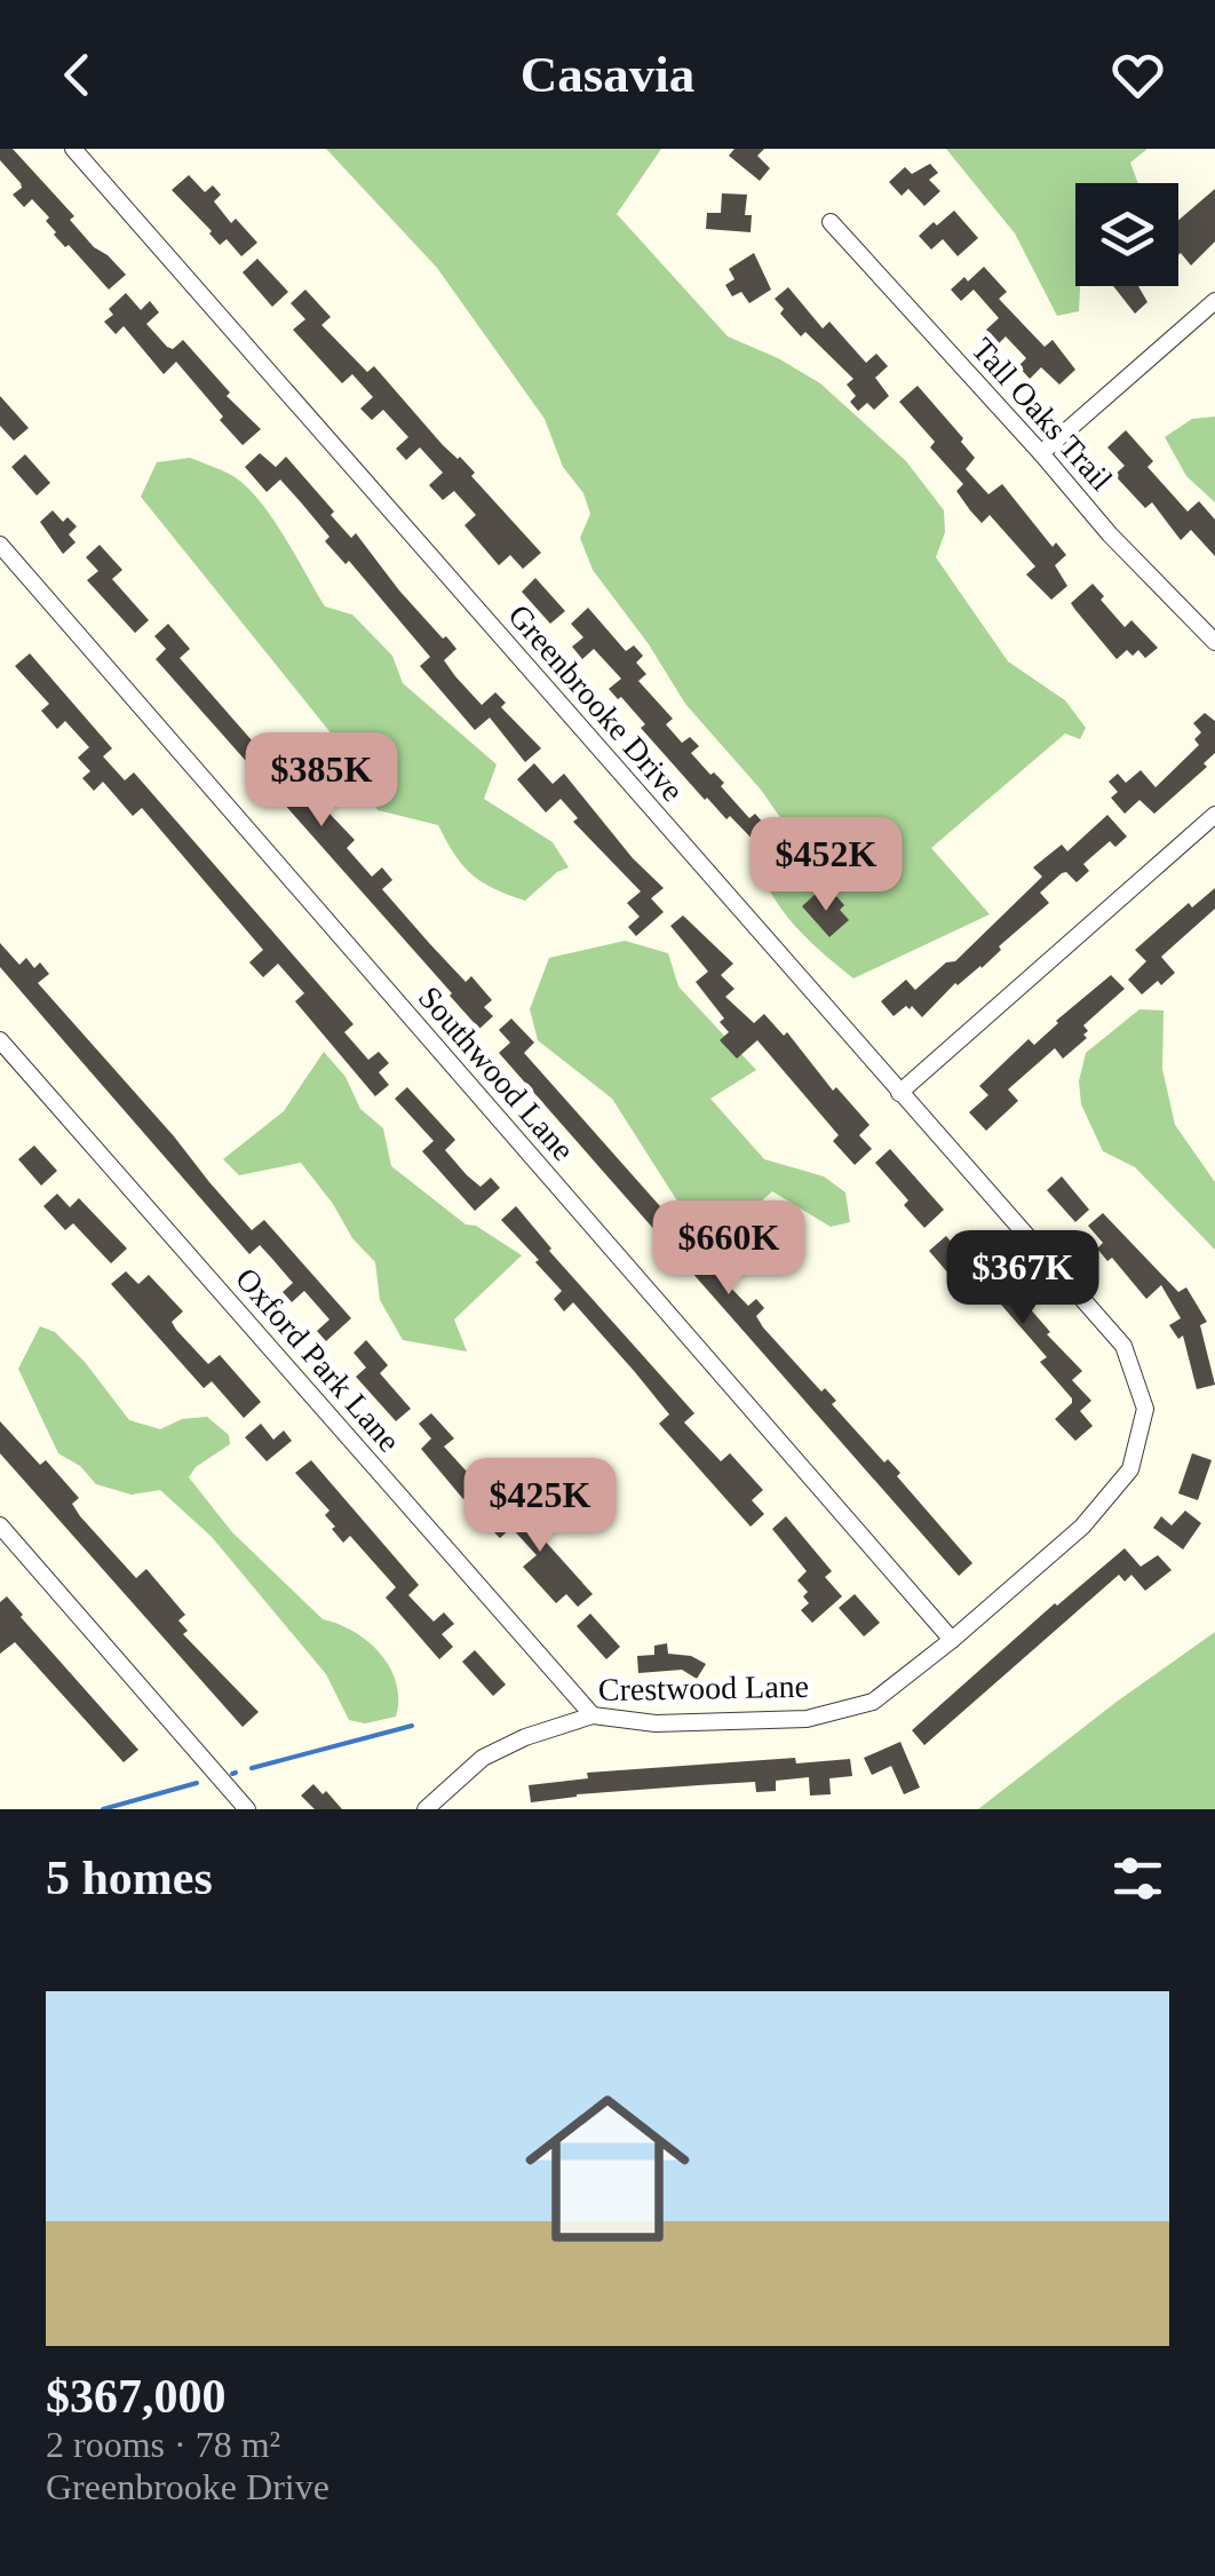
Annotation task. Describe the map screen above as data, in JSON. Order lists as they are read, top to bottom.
{
  "streets": {
    "street": [
      "Tall Oaks Trail",
      "Greenbrooke Drive",
      "Southwood Lane",
      "Oxford Park Lane",
      "Crestwood Lane"
    ]
  },
  "crossings": [
    ["Greenbrooke Drive", "Crestwood Lane"],
    ["Southwood Lane", "Crestwood Lane"],
    ["Oxford Park Lane", "Crestwood Lane"]
  ],
  "page": {
    "header": "Casavia",
    "price": [
      "$385K",
      "$452K",
      "$660K",
      "$367K",
      "$425K"
    ],
    "heading": "5 homes",
    "list": [
      {
        "name": "$367,000",
        "note": "2 rooms · 78 m² · Greenbrooke Drive"
      }
    ]
  }
}
